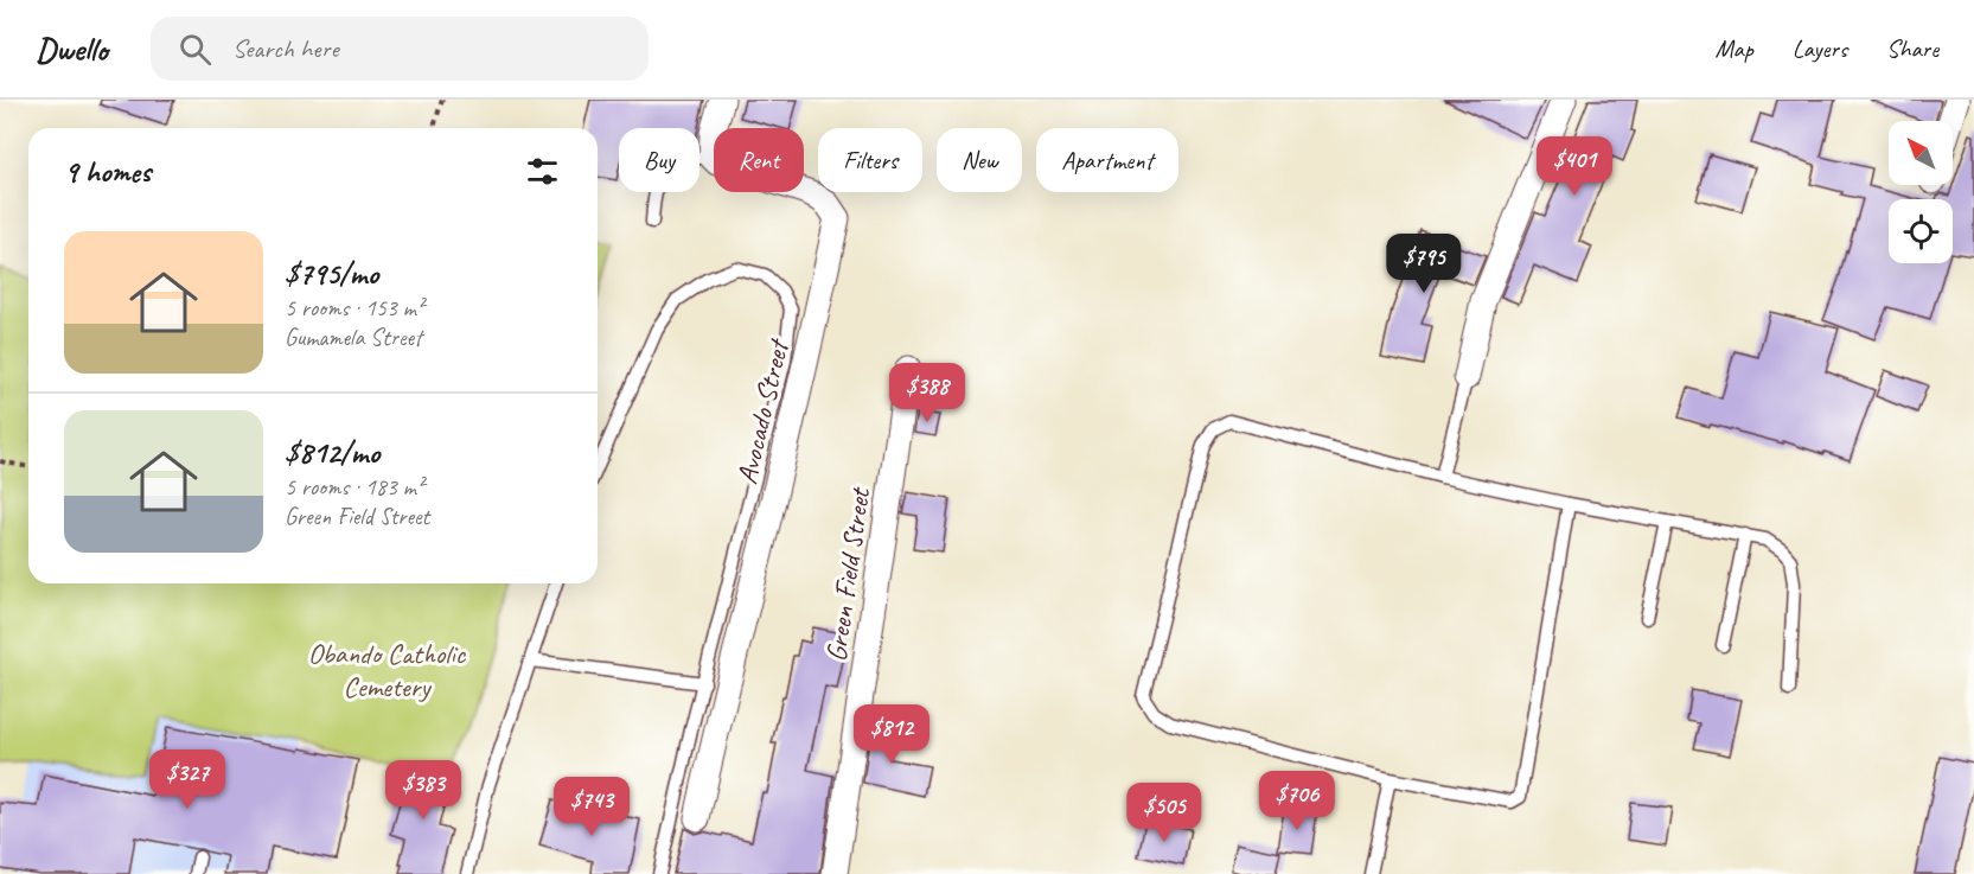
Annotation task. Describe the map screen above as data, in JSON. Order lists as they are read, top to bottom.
{
  "streets": {
    "street": ["Avocado Street", "Green Field Street"]
  },
  "parks": ["Obando Catholic Cemetery"],
  "north": "top left",
  "page": {
    "header": "Dwello",
    "search": "Search here",
    "nav": ["Map", "Layers", "Share"],
    "chip": [
      "Buy",
      "Rent",
      "Filters",
      "New",
      "Apartment"
    ],
    "heading": "9 homes",
    "price": [
      "$401",
      "$795",
      "$388",
      "$812",
      "$327",
      "$383",
      "$706",
      "$743",
      "$505"
    ],
    "list": [
      {
        "name": "$795/mo",
        "note": "5 rooms · 153 m² · Gumamela Street"
      },
      {
        "name": "$812/mo",
        "note": "5 rooms · 183 m² · Green Field Street"
      }
    ]
  }
}
